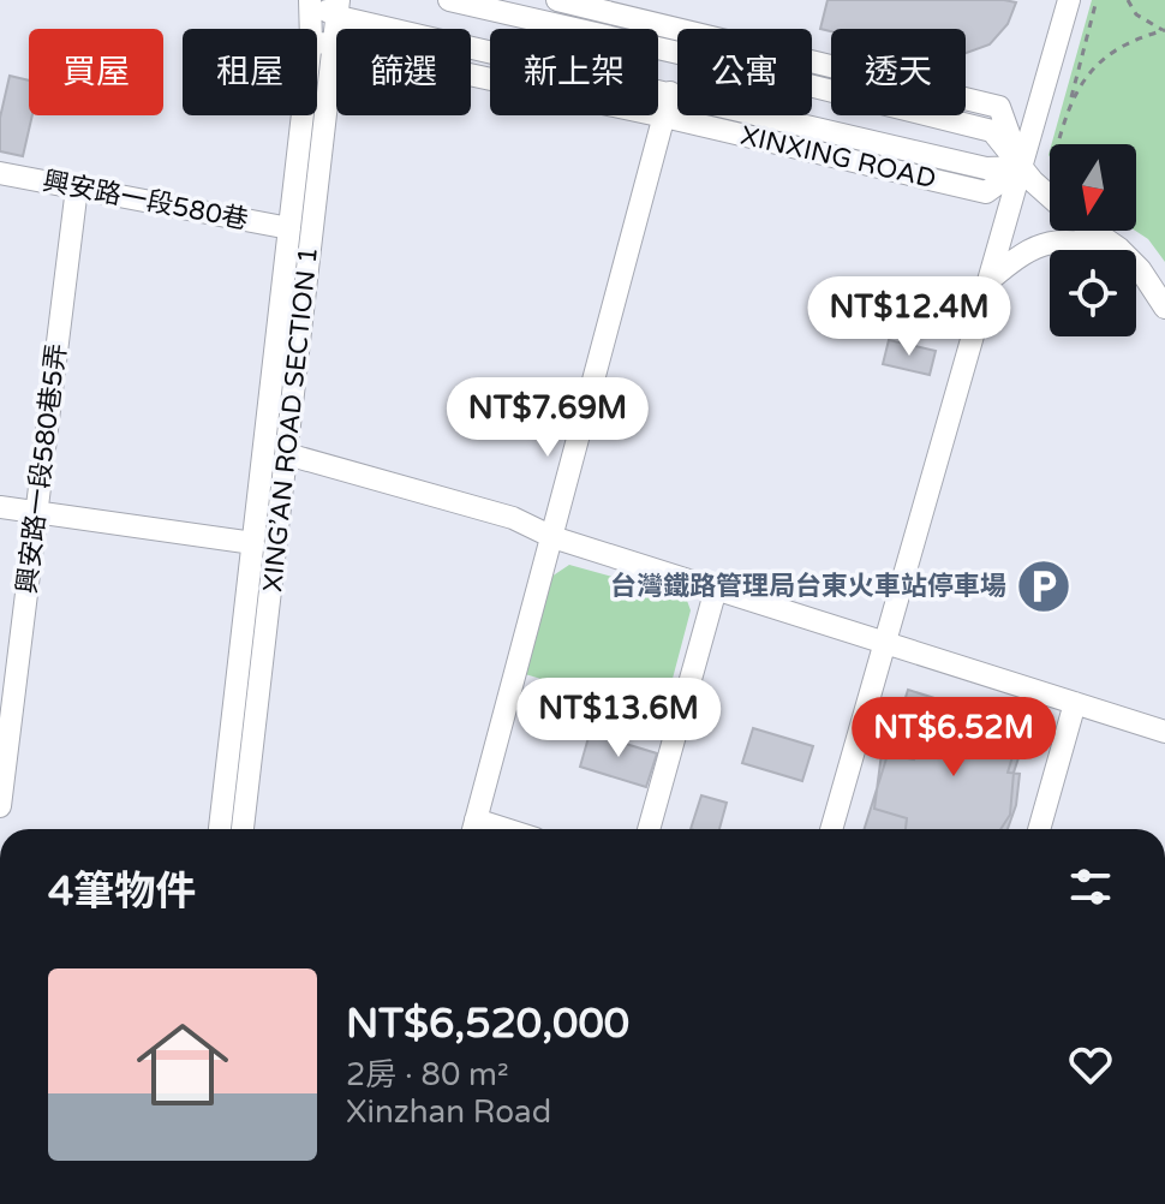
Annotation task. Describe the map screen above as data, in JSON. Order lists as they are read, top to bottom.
{
  "streets": {
    "street": [
      "XINXING ROAD",
      "興安路一段580巷",
      "XING’AN ROAD SECTION 1",
      "興安路一段580巷5弄"
    ]
  },
  "crossings": [
    ["XINXING ROAD", "XING’AN ROAD SECTION 1"],
    ["興安路一段580巷", "XING’AN ROAD SECTION 1"],
    ["興安路一段580巷", "興安路一段580巷5弄"]
  ],
  "places": {
    "parking": ["台灣鐵路管理局台東火車站停車場"]
  },
  "north": "bottom",
  "page": {
    "chip": [
      "買屋",
      "租屋",
      "篩選",
      "新上架",
      "公寓",
      "透天"
    ],
    "price": [
      "NT$12.4M",
      "NT$7.69M",
      "NT$13.6M",
      "NT$6.52M"
    ],
    "heading": "4筆物件",
    "list": [
      {
        "name": "NT$6,520,000",
        "note": "2房 · 80 m² · Xinzhan Road"
      }
    ]
  }
}
